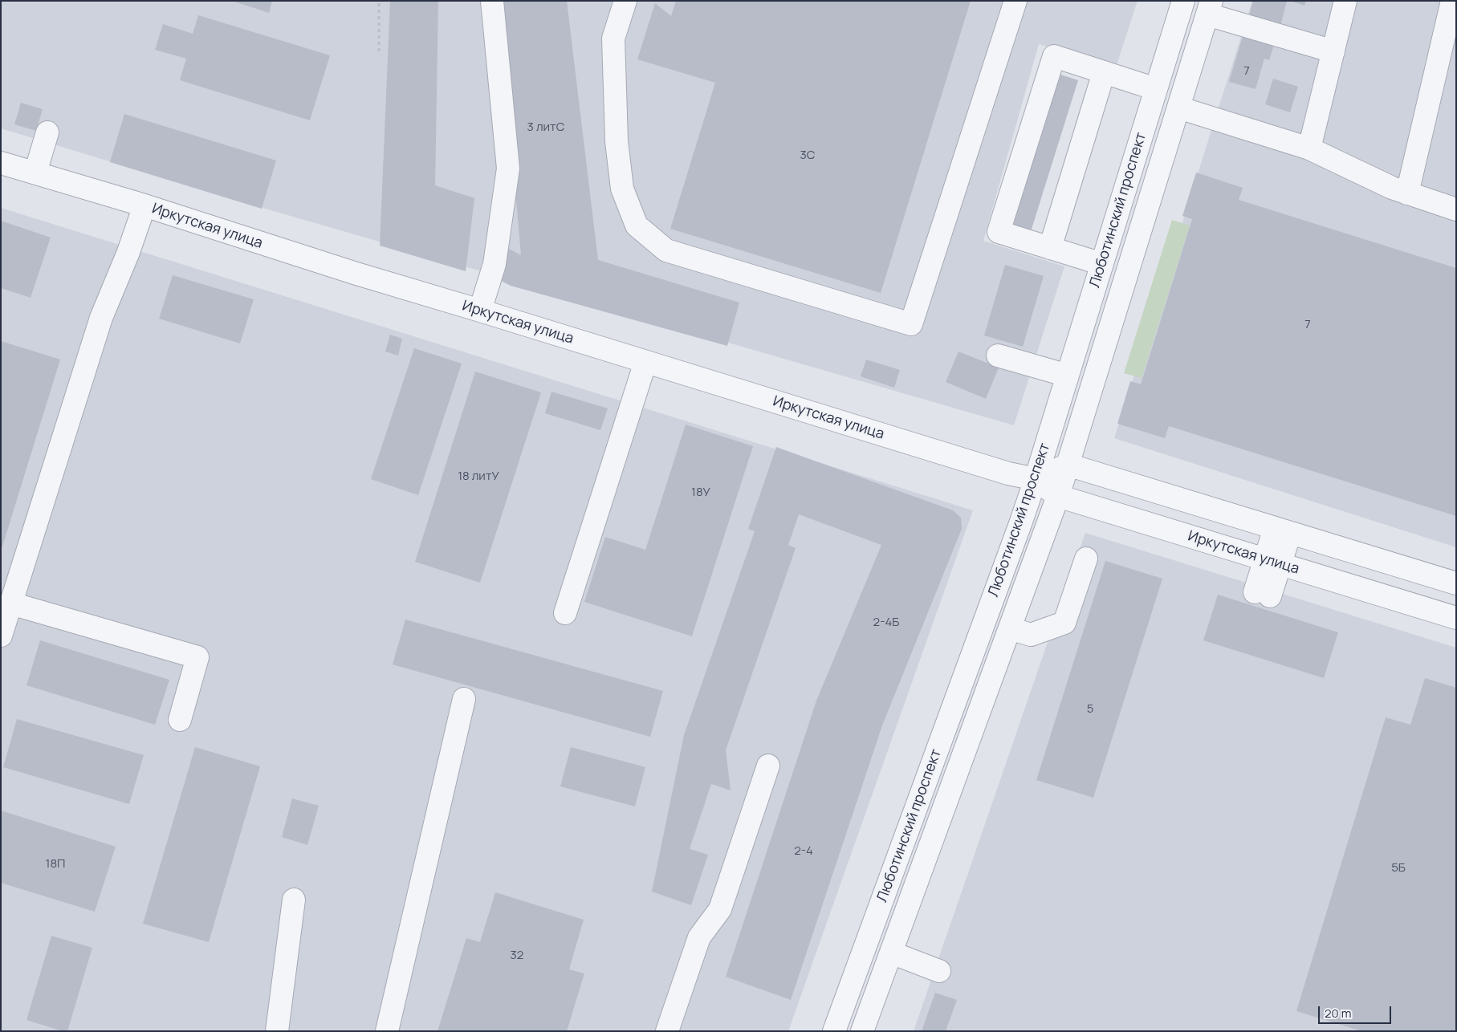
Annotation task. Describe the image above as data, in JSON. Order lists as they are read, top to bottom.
{
  "streets": {
    "street": ["Люботинский проспект", "Иркутская улица"]
  },
  "crossings": [
    ["Люботинский проспект", "Иркутская улица"]
  ],
  "house_numbers": [
    "7",
    "3 литС",
    "3С",
    "7",
    "18 литУ",
    "18У",
    "2-4Б",
    "5",
    "2-4",
    "18П",
    "5Б",
    "32"
  ],
  "scale_bar": "20 m"
}
